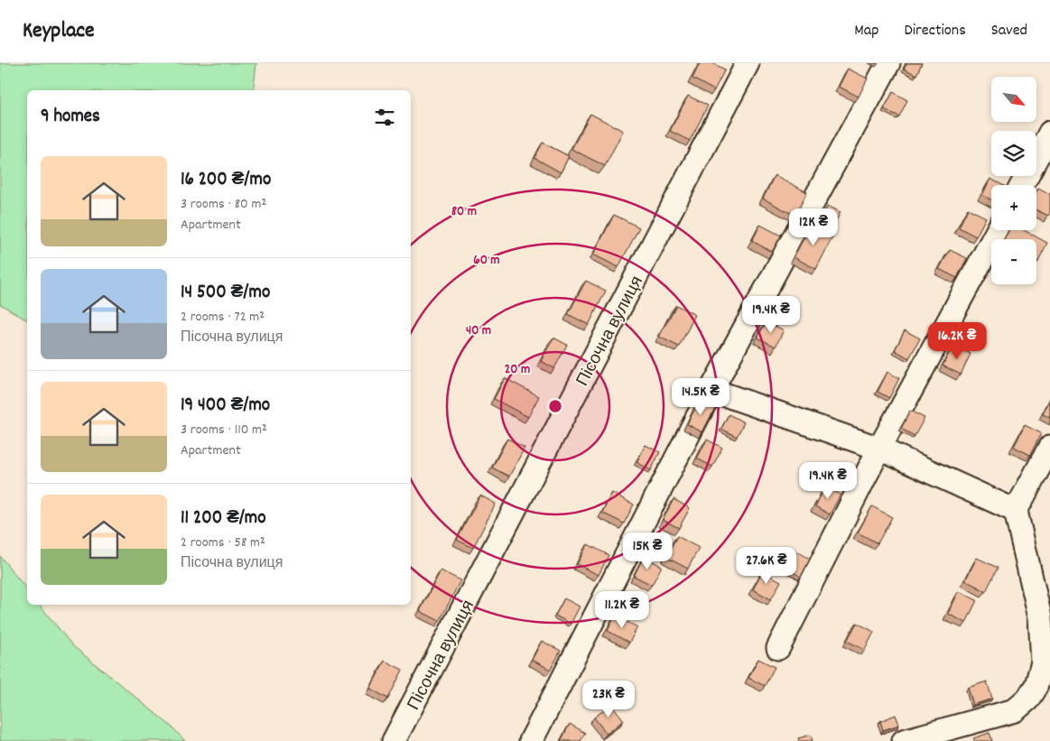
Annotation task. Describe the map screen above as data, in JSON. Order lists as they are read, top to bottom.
{
  "streets": {
    "street": ["Пісочна вулиця"]
  },
  "north": "bottom right",
  "page": {
    "header": "Keyplace",
    "nav": ["Map", "Directions", "Saved"],
    "map_buttons": ["+", "−"],
    "heading": "9 homes",
    "list": [
      {
        "name": "16 200 ₴/mo",
        "note": "3 rooms · 80 m² · Apartment"
      },
      {
        "name": "14 500 ₴/mo",
        "note": "2 rooms · 72 m² · Пісочна вулиця"
      },
      {
        "name": "19 400 ₴/mo",
        "note": "3 rooms · 110 m² · Apartment"
      },
      {
        "name": "11 200 ₴/mo",
        "note": "2 rooms · 58 m² · Пісочна вулиця"
      }
    ],
    "price": [
      "12K ₴",
      "19.4K ₴",
      "16.2K ₴",
      "14.5K ₴",
      "19.4K ₴",
      "15K ₴",
      "27.6K ₴",
      "11.2K ₴",
      "23K ₴"
    ]
  },
  "rings": [
    "80 m",
    "60 m",
    "40 m",
    "20 m"
  ]
}
